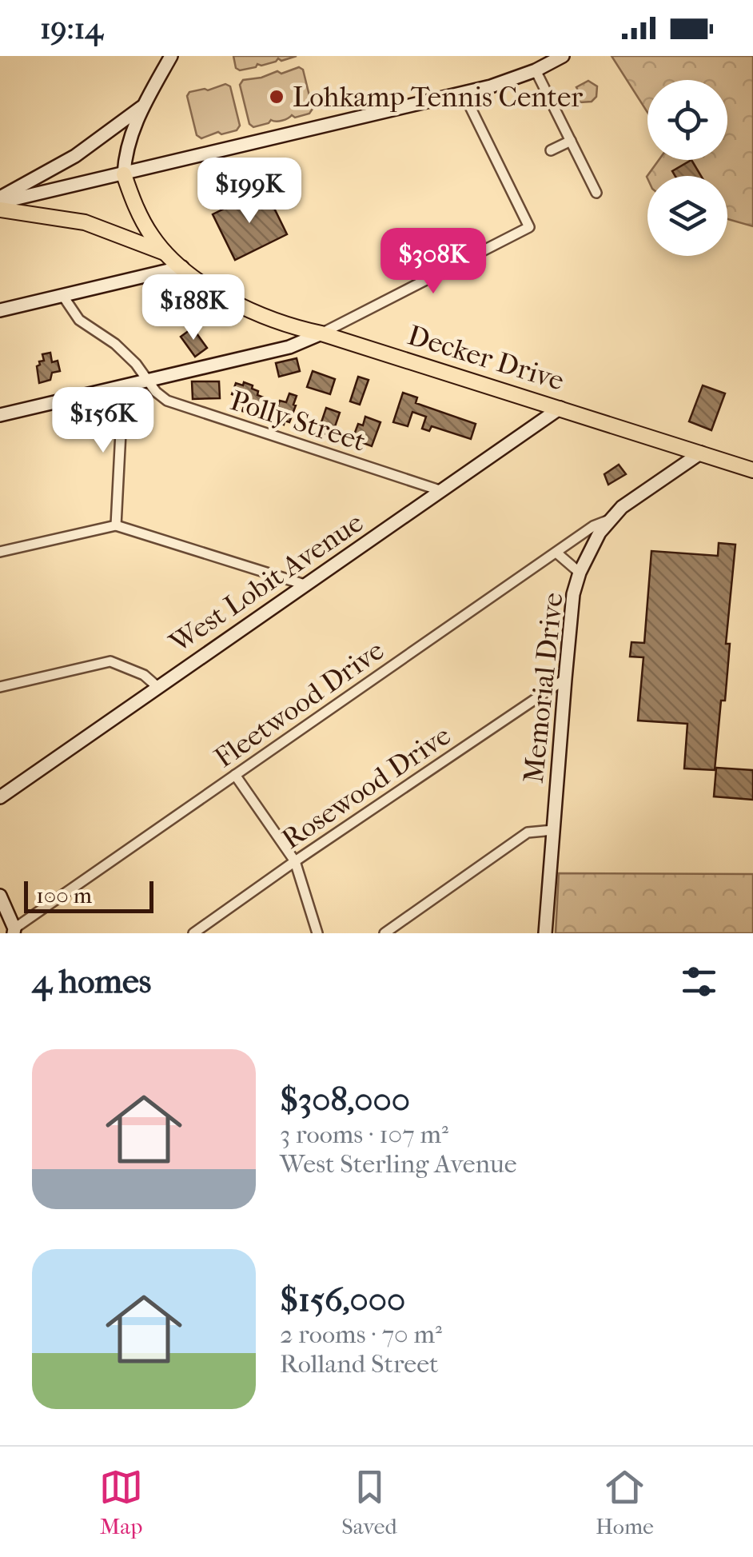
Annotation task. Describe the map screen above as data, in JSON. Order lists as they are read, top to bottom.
{
  "streets": {
    "main road": ["Decker Drive"],
    "street": [
      "Polly Street",
      "West Lobit Avenue",
      "Memorial Drive",
      "Fleetwood Drive",
      "Rosewood Drive"
    ]
  },
  "crossings": [
    ["Decker Drive", "West Lobit Avenue"],
    ["Decker Drive", "Memorial Drive"],
    ["Polly Street", "West Lobit Avenue"],
    ["Memorial Drive", "Fleetwood Drive"],
    ["Memorial Drive", "Rosewood Drive"]
  ],
  "places": ["Lohkamp Tennis Center"],
  "scale_bar": "100 m",
  "page": {
    "status": "19:14",
    "price": [
      "$199K",
      "$308K",
      "$188K",
      "$156K"
    ],
    "scale": "100 m",
    "heading": "4 homes",
    "list": [
      {
        "name": "$308,000",
        "note": "3 rooms · 107 m² · West Sterling Avenue"
      },
      {
        "name": "$156,000",
        "note": "2 rooms · 70 m² · Rolland Street"
      }
    ],
    "tabs": ["Map", "Saved", "Home"]
  }
}
